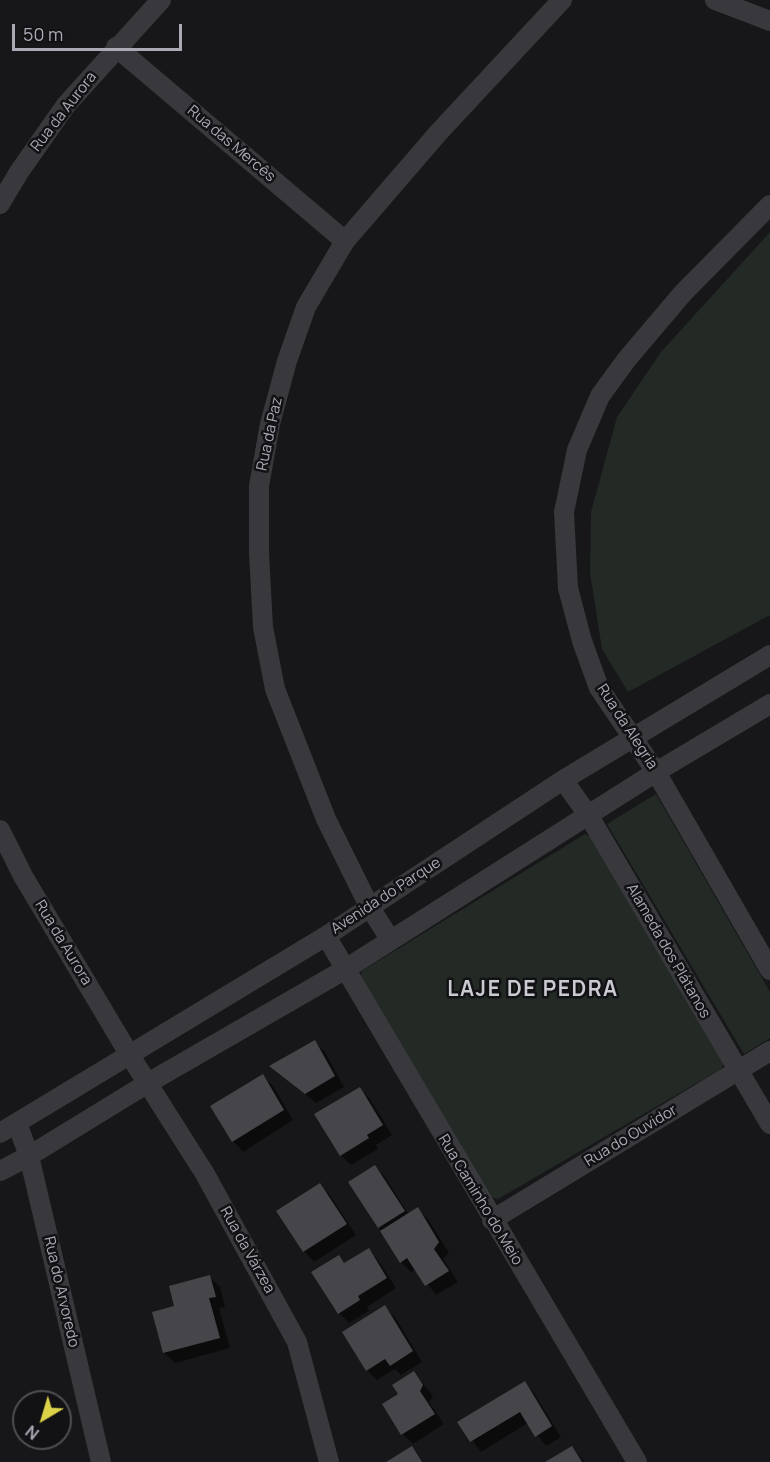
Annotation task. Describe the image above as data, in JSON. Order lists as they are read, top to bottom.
{
  "streets": {
    "street": [
      "Rua da Aurora",
      "Rua das Mercês",
      "Rua da Paz",
      "Rua da Alegria",
      "Avenida do Parque",
      "Alameda dos Plátanos",
      "Rua do Ouvidor",
      "Rua Caminho do Meio",
      "Rua da Várzea",
      "Rua do Arvoredo"
    ]
  },
  "crossings": [
    ["Rua da Aurora", "Rua das Mercês"],
    ["Rua da Aurora", "Avenida do Parque"],
    ["Rua da Aurora", "Rua da Várzea"],
    ["Rua das Mercês", "Rua da Paz"],
    ["Rua da Paz", "Avenida do Parque"],
    ["Rua da Alegria", "Avenida do Parque"],
    ["Avenida do Parque", "Alameda dos Plátanos"],
    ["Avenida do Parque", "Rua Caminho do Meio"],
    ["Avenida do Parque", "Rua da Várzea"],
    ["Avenida do Parque", "Rua do Arvoredo"],
    ["Alameda dos Plátanos", "Rua do Ouvidor"],
    ["Rua do Ouvidor", "Rua Caminho do Meio"]
  ],
  "districts": ["LAJE DE PEDRA"],
  "scale_bar": "50 m",
  "north": "bottom left"
}
